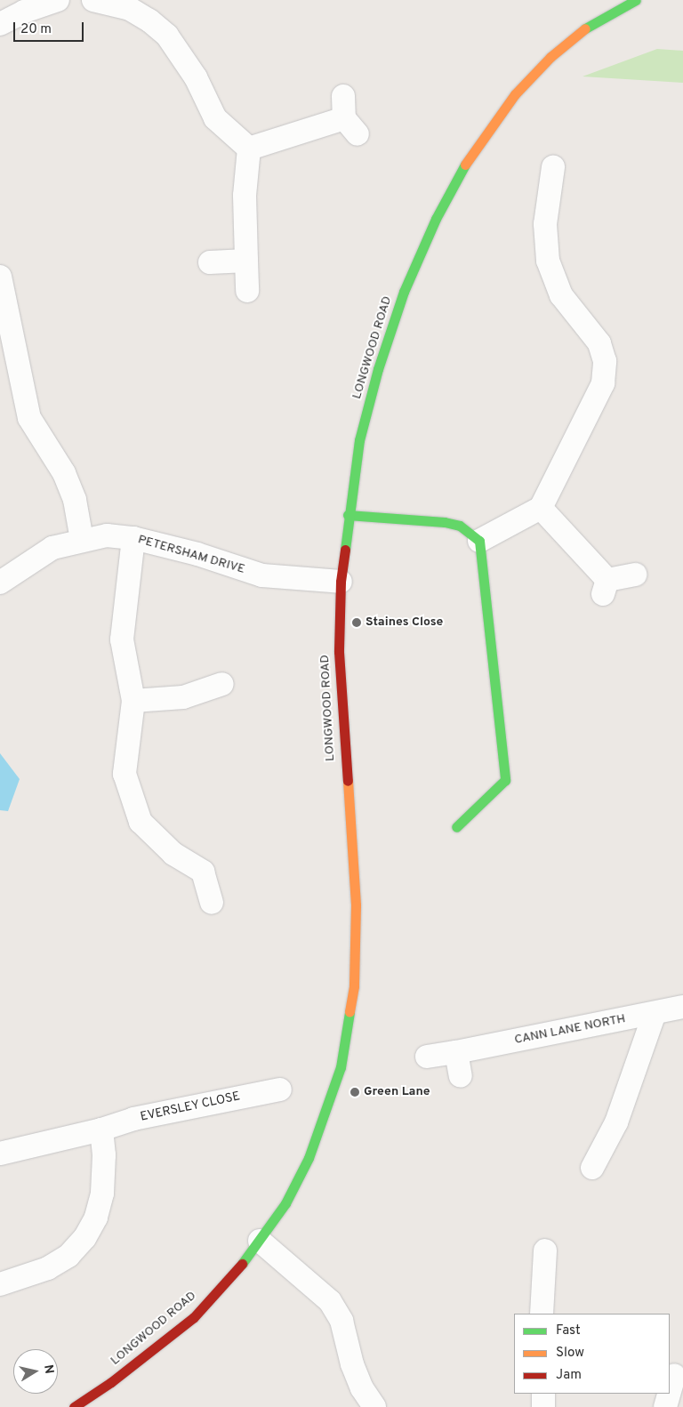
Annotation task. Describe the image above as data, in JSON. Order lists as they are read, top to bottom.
{
  "streets": {
    "street": [
      "LONGWOOD ROAD",
      "PETERSHAM DRIVE",
      "CANN LANE NORTH",
      "EVERSLEY CLOSE"
    ]
  },
  "crossings": [
    ["LONGWOOD ROAD", "PETERSHAM DRIVE"]
  ],
  "places": ["Staines Close", "Green Lane"],
  "legend": ["Fast", "Slow", "Jam"],
  "scale_bar": "20 m",
  "north": "right"
}
